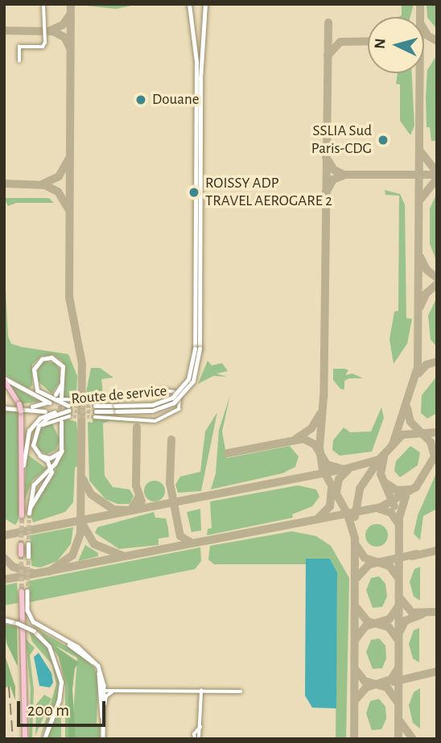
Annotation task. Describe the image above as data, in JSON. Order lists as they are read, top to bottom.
{
  "streets": {
    "street": ["Route de service"]
  },
  "places": ["Douane", "SSLIA Sud Paris-CDG", "ROISSY ADP TRAVEL AEROGARE 2"],
  "scale_bar": "200 m",
  "north": "left"
}
